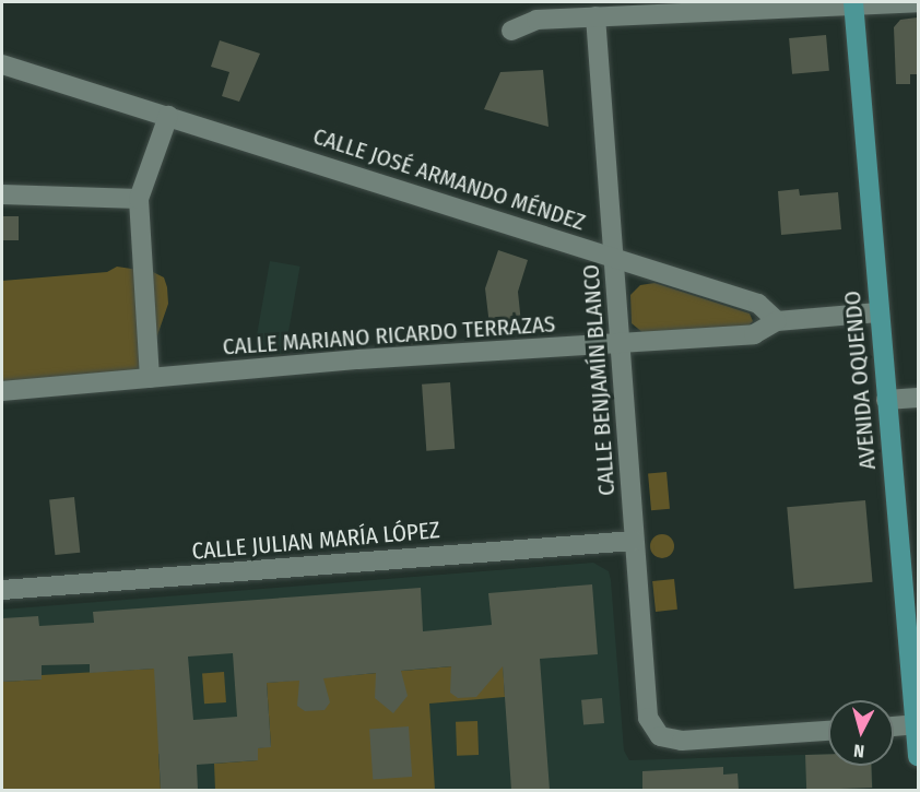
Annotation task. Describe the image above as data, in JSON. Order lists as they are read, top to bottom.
{
  "streets": {
    "main road": ["AVENIDA OQUENDO"],
    "street": [
      "CALLE JOSÉ ARMANDO MÉNDEZ",
      "CALLE MARIANO RICARDO TERRAZAS",
      "CALLE BENJAMÍN BLANCO",
      "CALLE JULIAN MARÍA LÓPEZ"
    ]
  },
  "crossings": [
    ["CALLE JOSÉ ARMANDO MÉNDEZ", "CALLE MARIANO RICARDO TERRAZAS"],
    ["CALLE JOSÉ ARMANDO MÉNDEZ", "CALLE BENJAMÍN BLANCO"],
    ["CALLE MARIANO RICARDO TERRAZAS", "CALLE BENJAMÍN BLANCO"],
    ["CALLE BENJAMÍN BLANCO", "CALLE JULIAN MARÍA LÓPEZ"]
  ],
  "north": "bottom"
}
